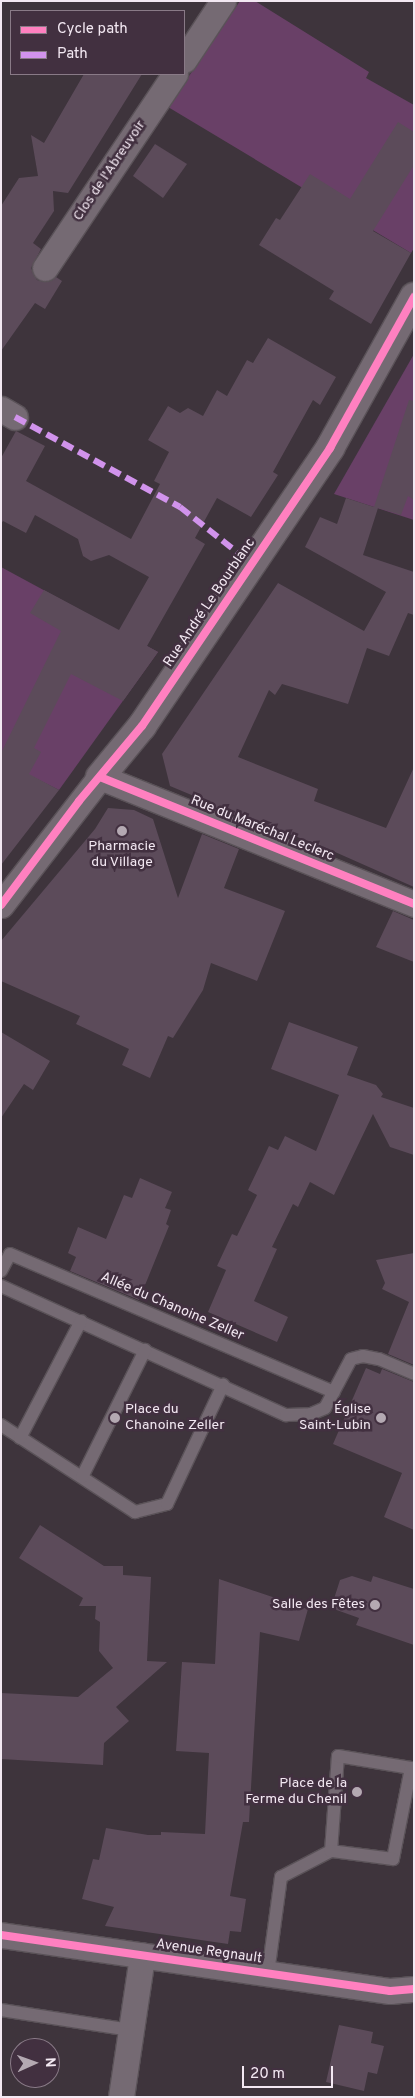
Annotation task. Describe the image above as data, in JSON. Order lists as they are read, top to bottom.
{
  "streets": {
    "street": [
      "Clos de l'Abreuvoir",
      "Rue André Le Bourblanc",
      "Rue du Maréchal Leclerc",
      "Avenue Regnault"
    ],
    "lane": ["Allée du Chanoine Zeller"]
  },
  "crossings": [
    ["Rue André Le Bourblanc", "Rue du Maréchal Leclerc"]
  ],
  "places": [
    "Pharmacie du Village",
    "Place du Chanoine Zeller",
    "Église Saint-Lubin",
    "Salle des Fêtes",
    "Place de la Ferme du Chenil"
  ],
  "legend": ["Cycle path", "Path"],
  "scale_bar": "20 m",
  "north": "right"
}
